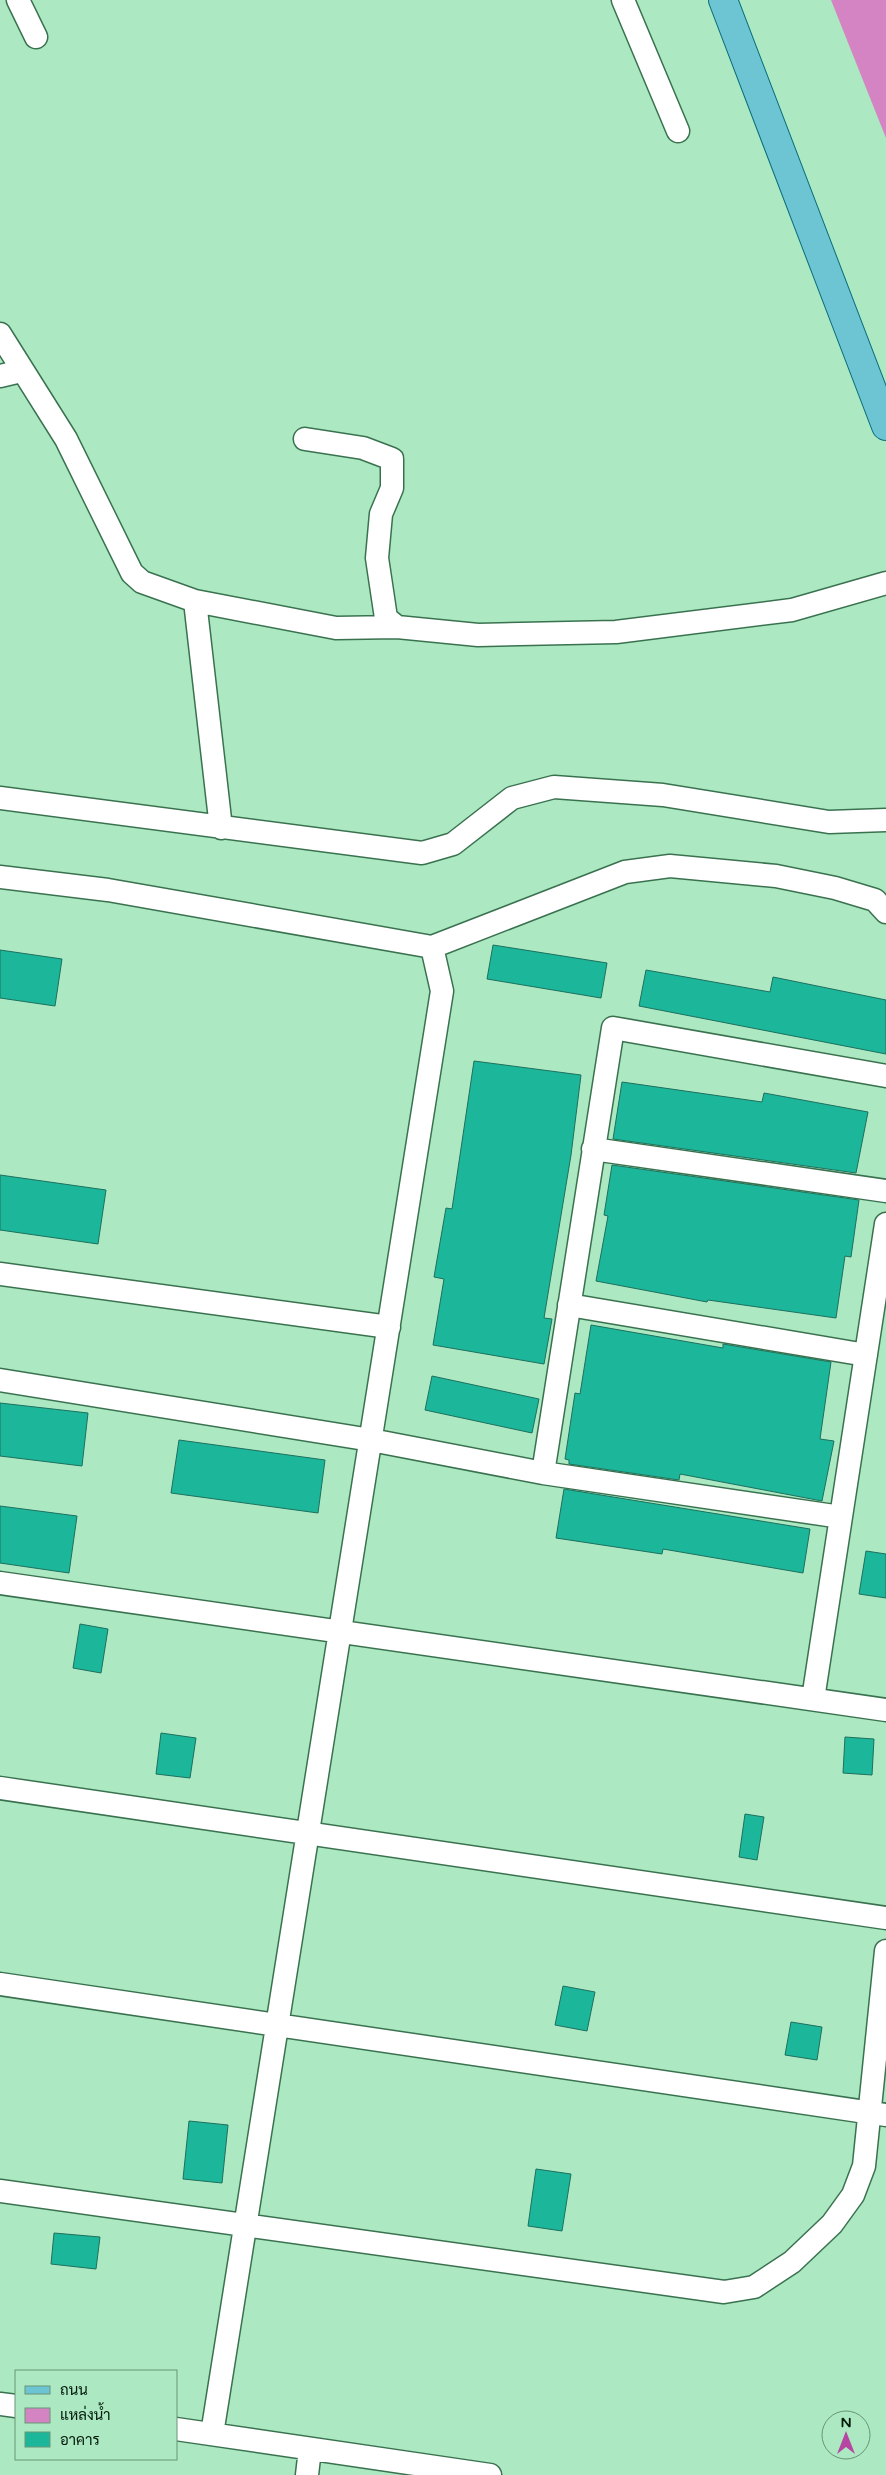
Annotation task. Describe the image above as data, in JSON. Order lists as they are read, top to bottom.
{
  "legend": ["ถนน", "แหล่งน้ำ", "อาคาร"],
  "north": "top"
}
